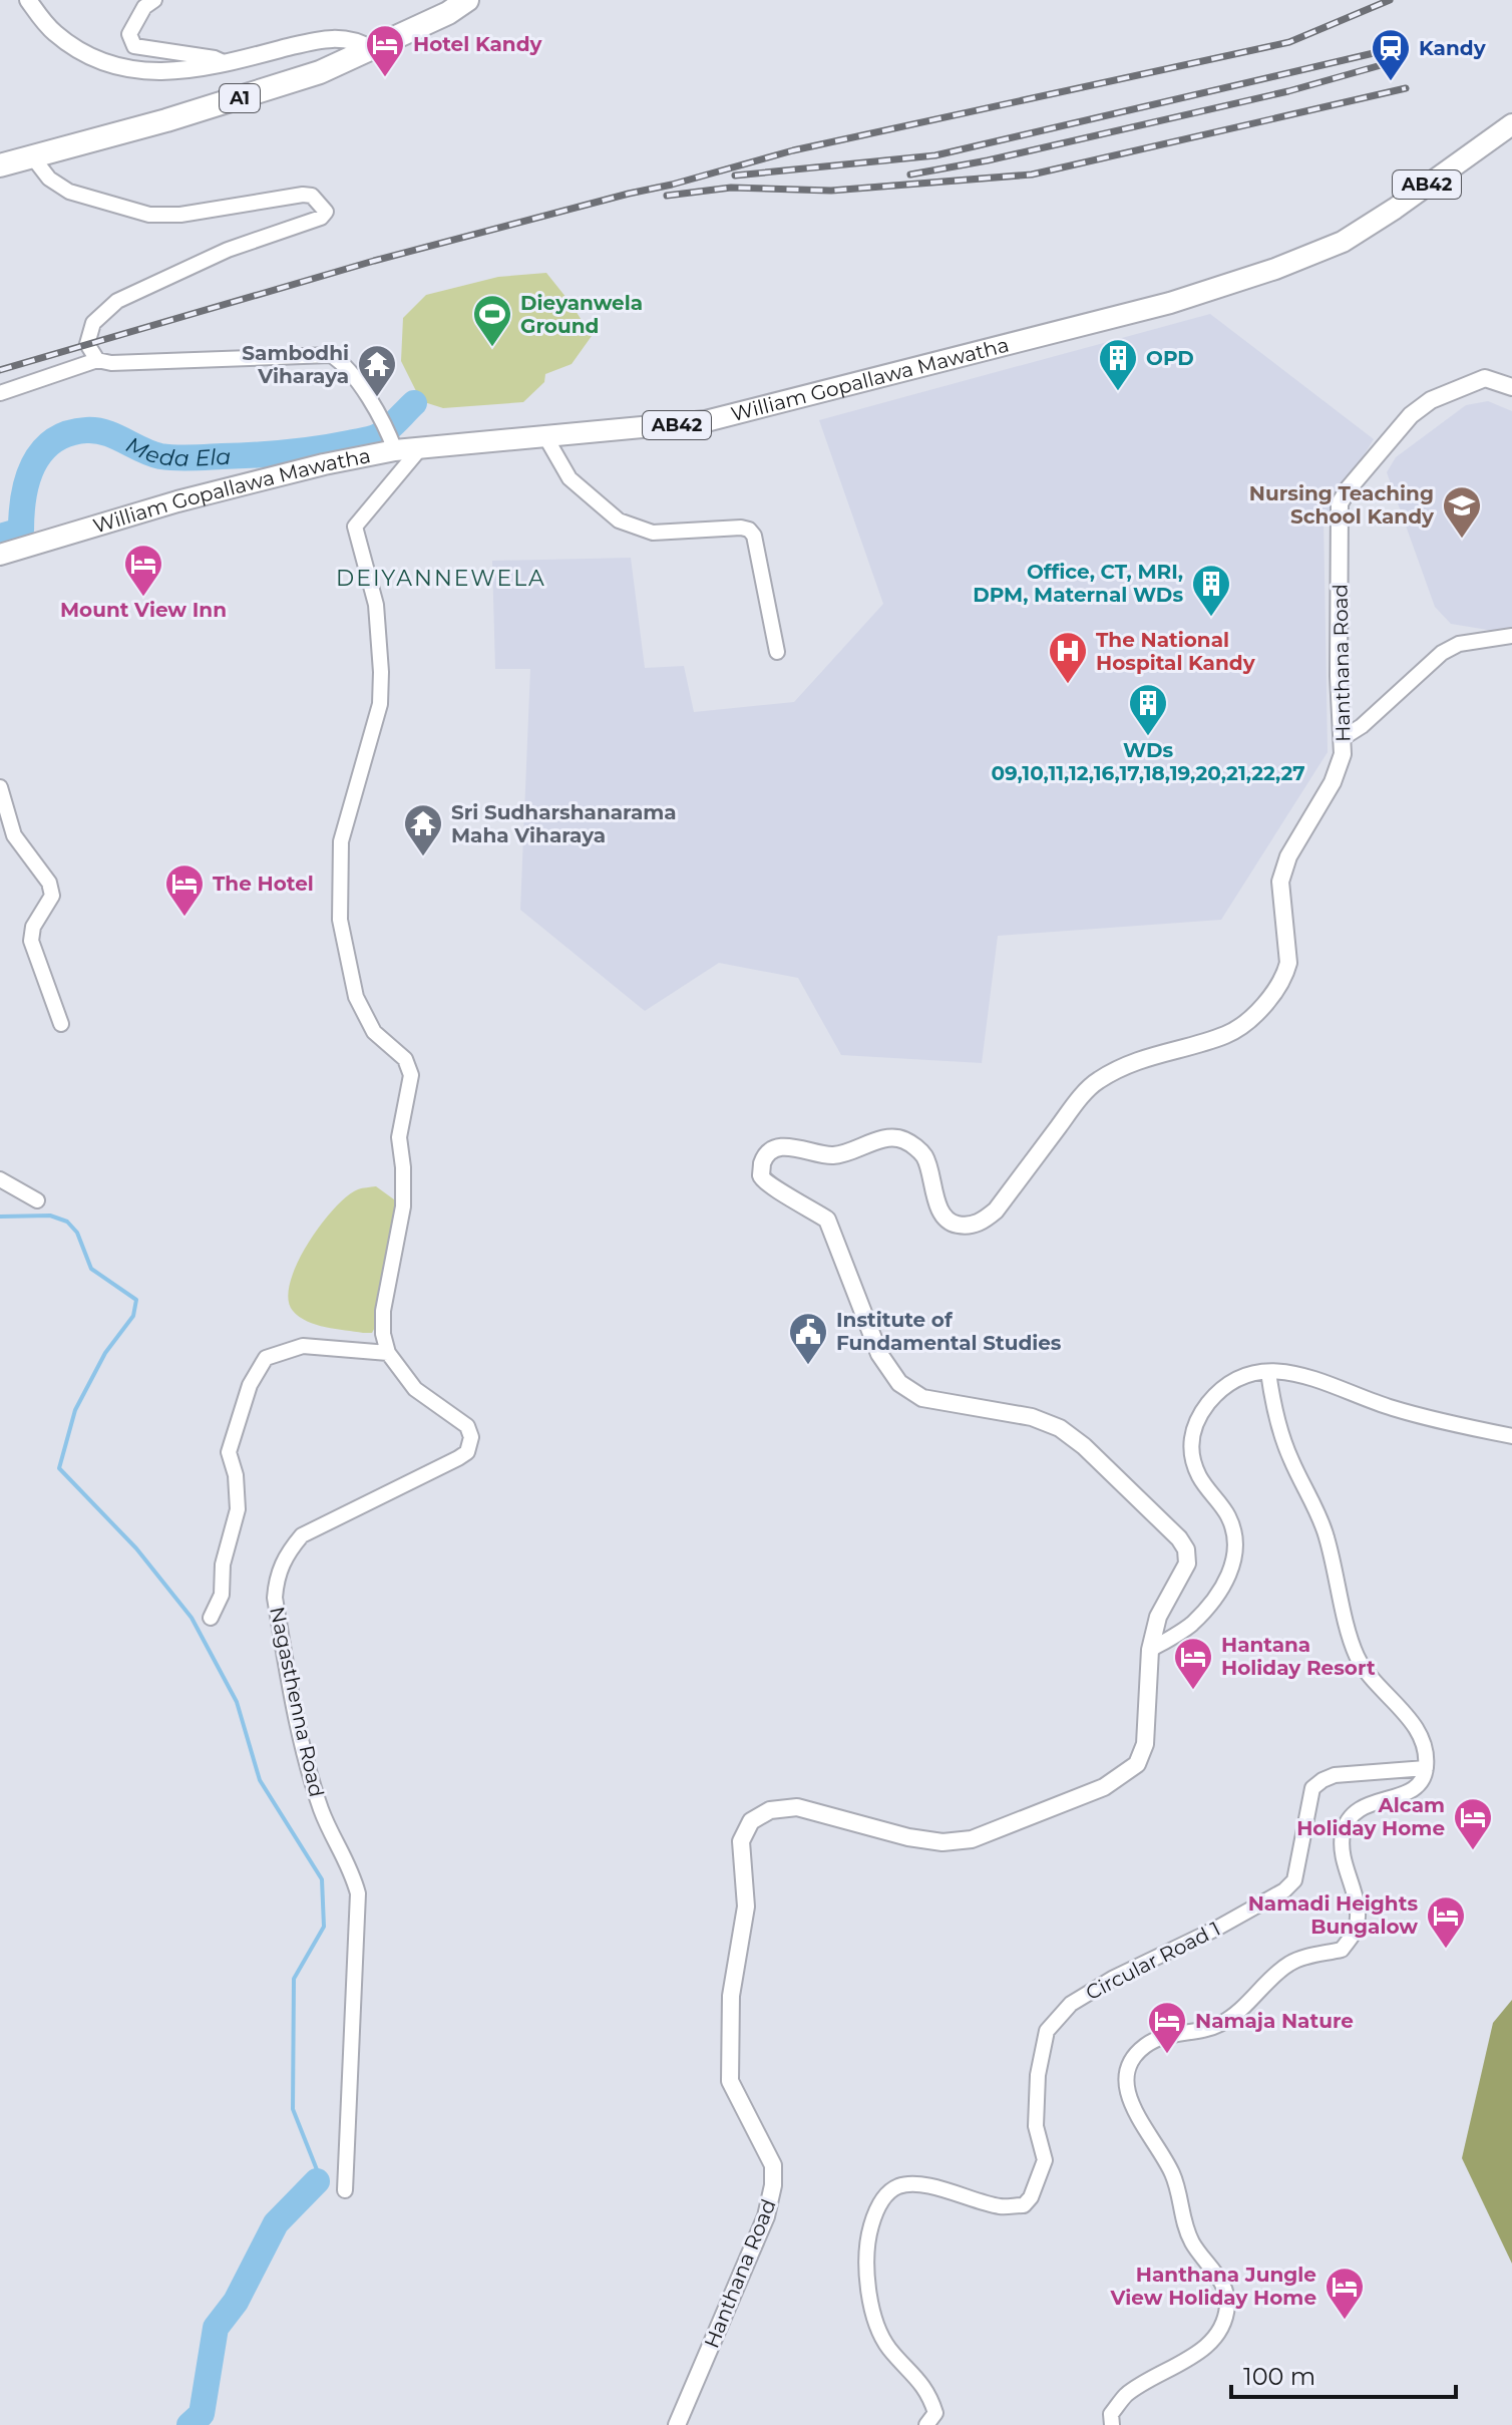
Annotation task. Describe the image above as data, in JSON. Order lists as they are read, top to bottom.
{
  "streets": {
    "highway": ["A1"],
    "main road": ["AB42", "William Gopallawa Mawatha"],
    "street": ["Hanthana Road", "Nagasthenna Road", "Circular Road 1"]
  },
  "crossings": [
    ["William Gopallawa Mawatha", "Nagasthenna Road"]
  ],
  "districts": ["DEIYANNEWELA"],
  "water": ["Meda Ela"],
  "places": {
    "hotel": [
      "Hotel Kandy",
      "Mount View Inn",
      "The Hotel",
      "Hantana Holiday Resort",
      "Alcam Holiday Home",
      "Namadi Heights Bungalow",
      "Namaja Nature",
      "Hanthana Jungle View Holiday Home"
    ],
    "station": ["Kandy"],
    "sports": ["Dieyanwela Ground"],
    "building": ["OPD", "Office, CT, MRI, DPM, Maternal WDs", "WDs 09,10,11,12,16,17,18,19,20,21,22,27"],
    "temple": ["Sambodhi Viharaya", "Sri Sudharshanarama Maha Viharaya"],
    "school or university": ["Nursing Teaching School Kandy"],
    "hospital": ["The National Hospital Kandy"],
    "public building": ["Institute of Fundamental Studies"]
  },
  "scale_bar": "100 m"
}
